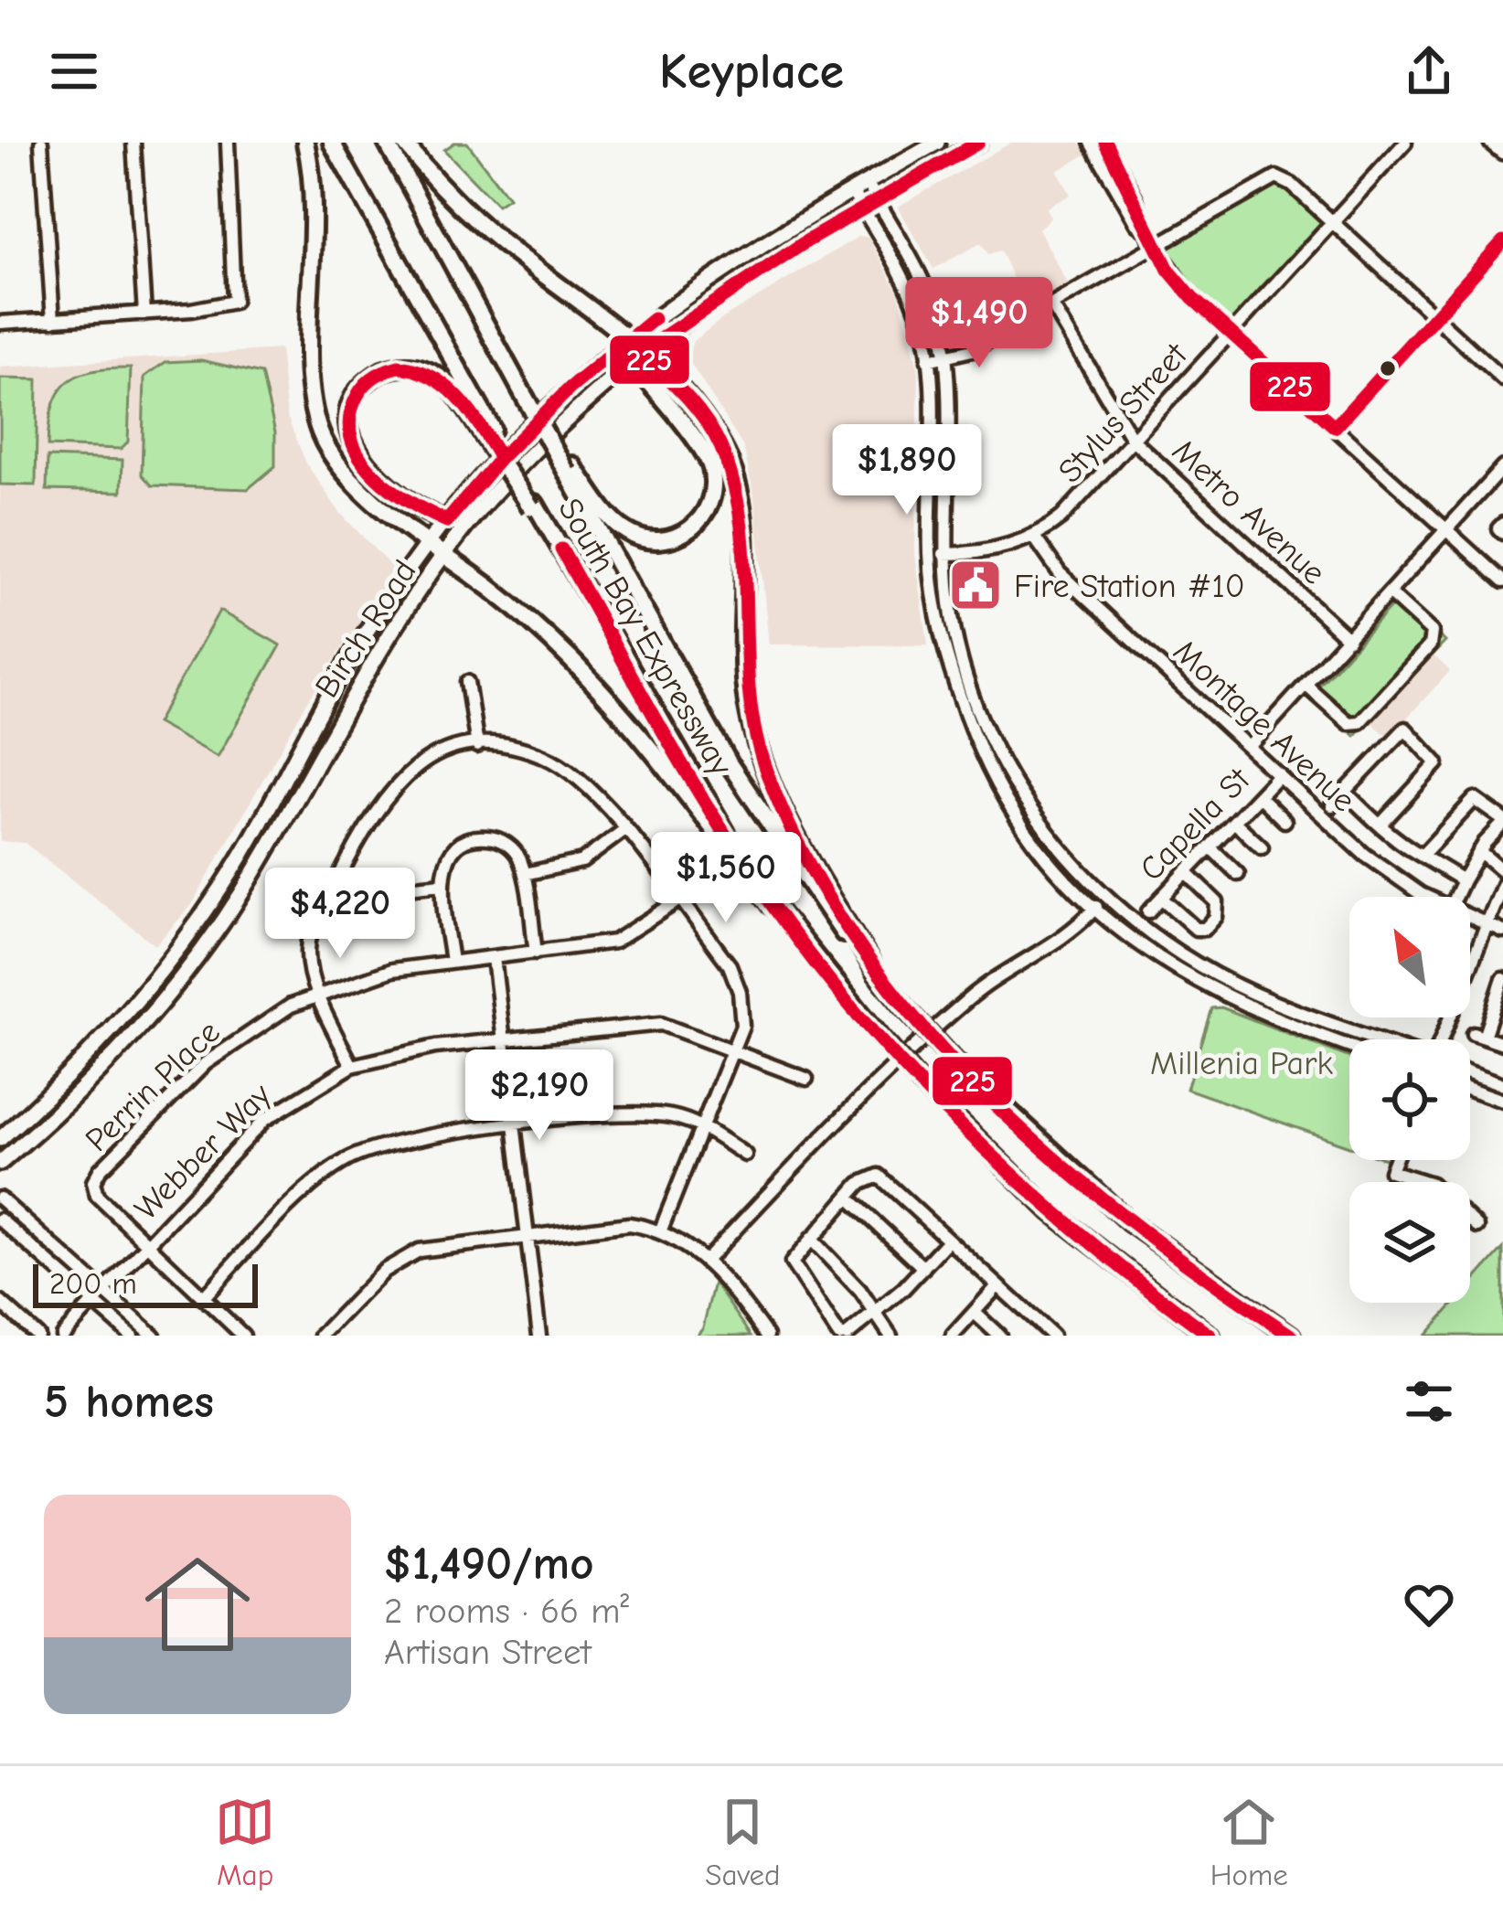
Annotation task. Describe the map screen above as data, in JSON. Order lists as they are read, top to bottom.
{
  "streets": {
    "highway": ["South Bay Expressway"],
    "main road": ["Birch Road"],
    "street": [
      "Stylus Street",
      "Metro Avenue",
      "Montage Avenue",
      "Capella St",
      "Perrin Place",
      "Webber Way"
    ]
  },
  "crossings": [
    ["Stylus Street", "Metro Avenue"],
    ["Stylus Street", "Montage Avenue"],
    ["Montage Avenue", "Capella St"],
    ["Perrin Place", "Webber Way"]
  ],
  "parks": ["Millenia Park"],
  "places": {
    "public building": ["Fire Station #10"]
  },
  "lines": ["transit line 225"],
  "scale_bar": "200 m",
  "north": "top left",
  "page": {
    "header": "Keyplace",
    "price": [
      "$1,490",
      "$1,890",
      "$1,560",
      "$4,220",
      "$2,190"
    ],
    "scale": "200 m",
    "heading": "5 homes",
    "list": [
      {
        "name": "$1,490/mo",
        "note": "2 rooms · 66 m² · Artisan Street"
      }
    ],
    "tabs": ["Map", "Saved", "Home"]
  }
}
